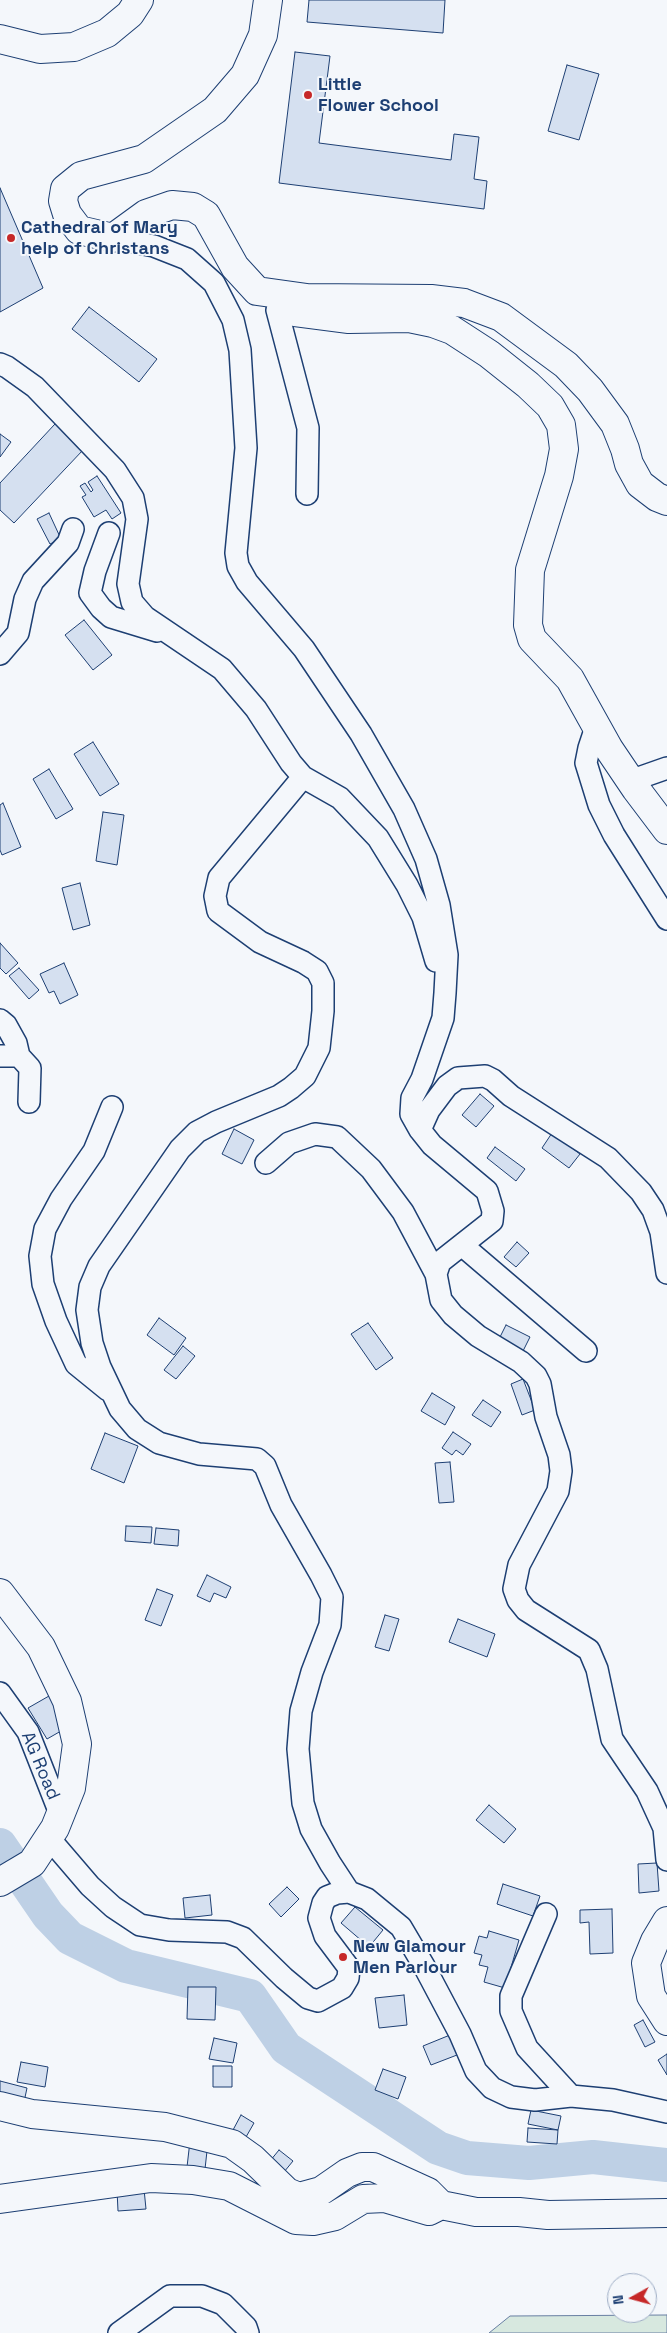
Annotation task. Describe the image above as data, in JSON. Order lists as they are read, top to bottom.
{
  "streets": {
    "street": ["AG Road"]
  },
  "places": ["Little Flower School", "Cathedral of Mary help of Christans", "New Glamour Men Parlour"],
  "north": "left"
}
